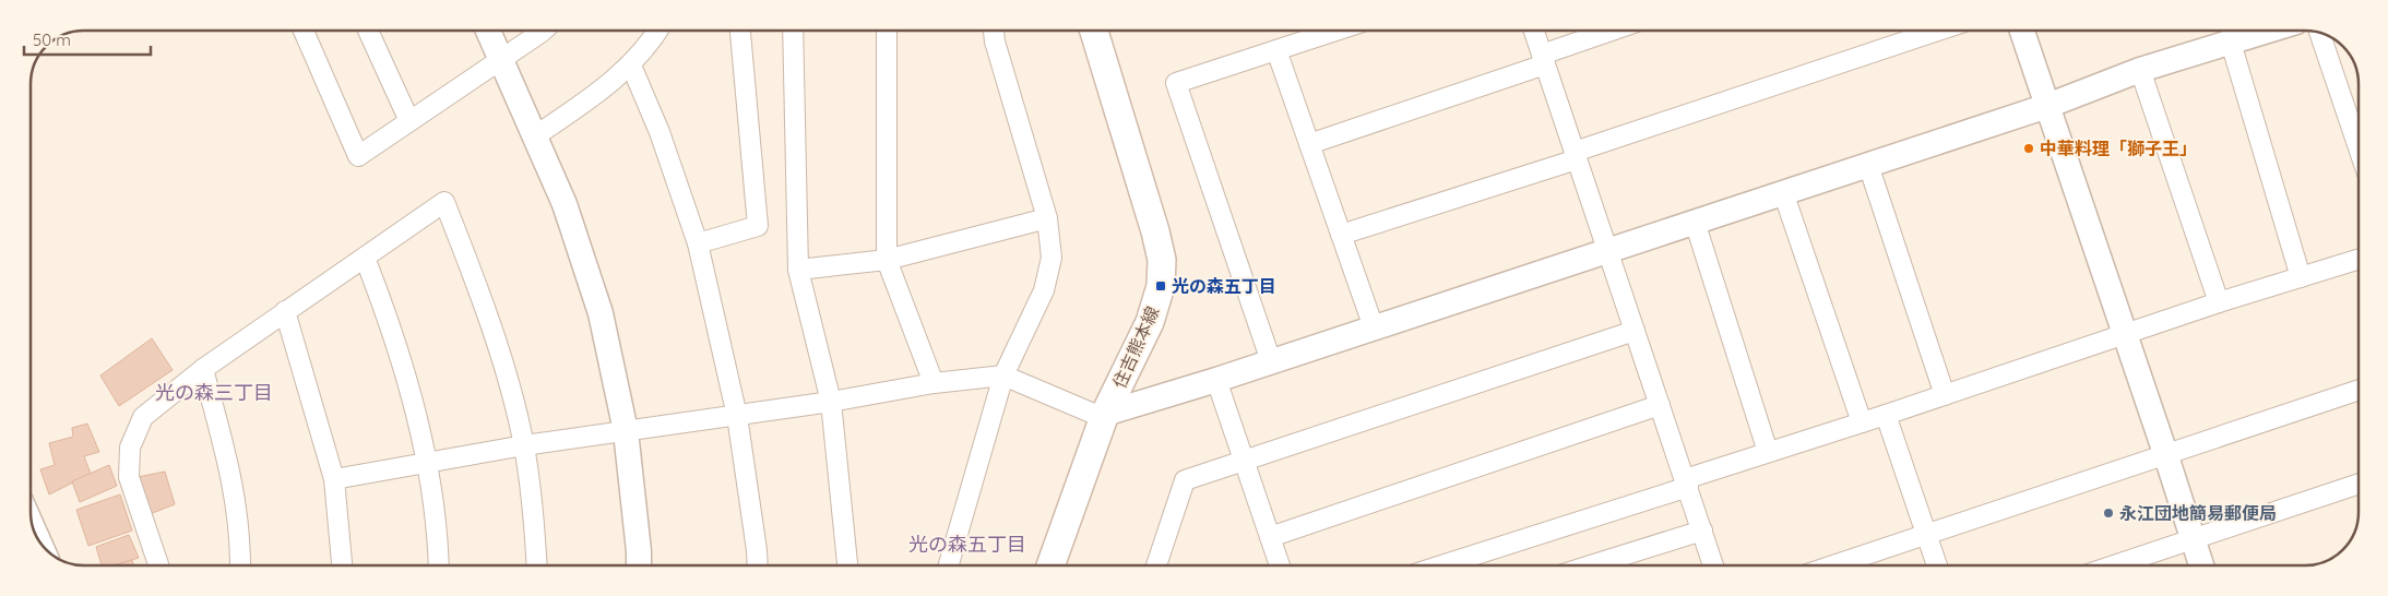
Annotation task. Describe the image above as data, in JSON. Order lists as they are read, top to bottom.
{
  "streets": {
    "main road": ["住吉熊本線"]
  },
  "districts": ["光の森三丁目", "光の森五丁目"],
  "places": {
    "other": ["中華料理「獅子王」", "永江団地簡易郵便局"],
    "transit": ["光の森五丁目"]
  },
  "scale_bar": "50 m"
}
